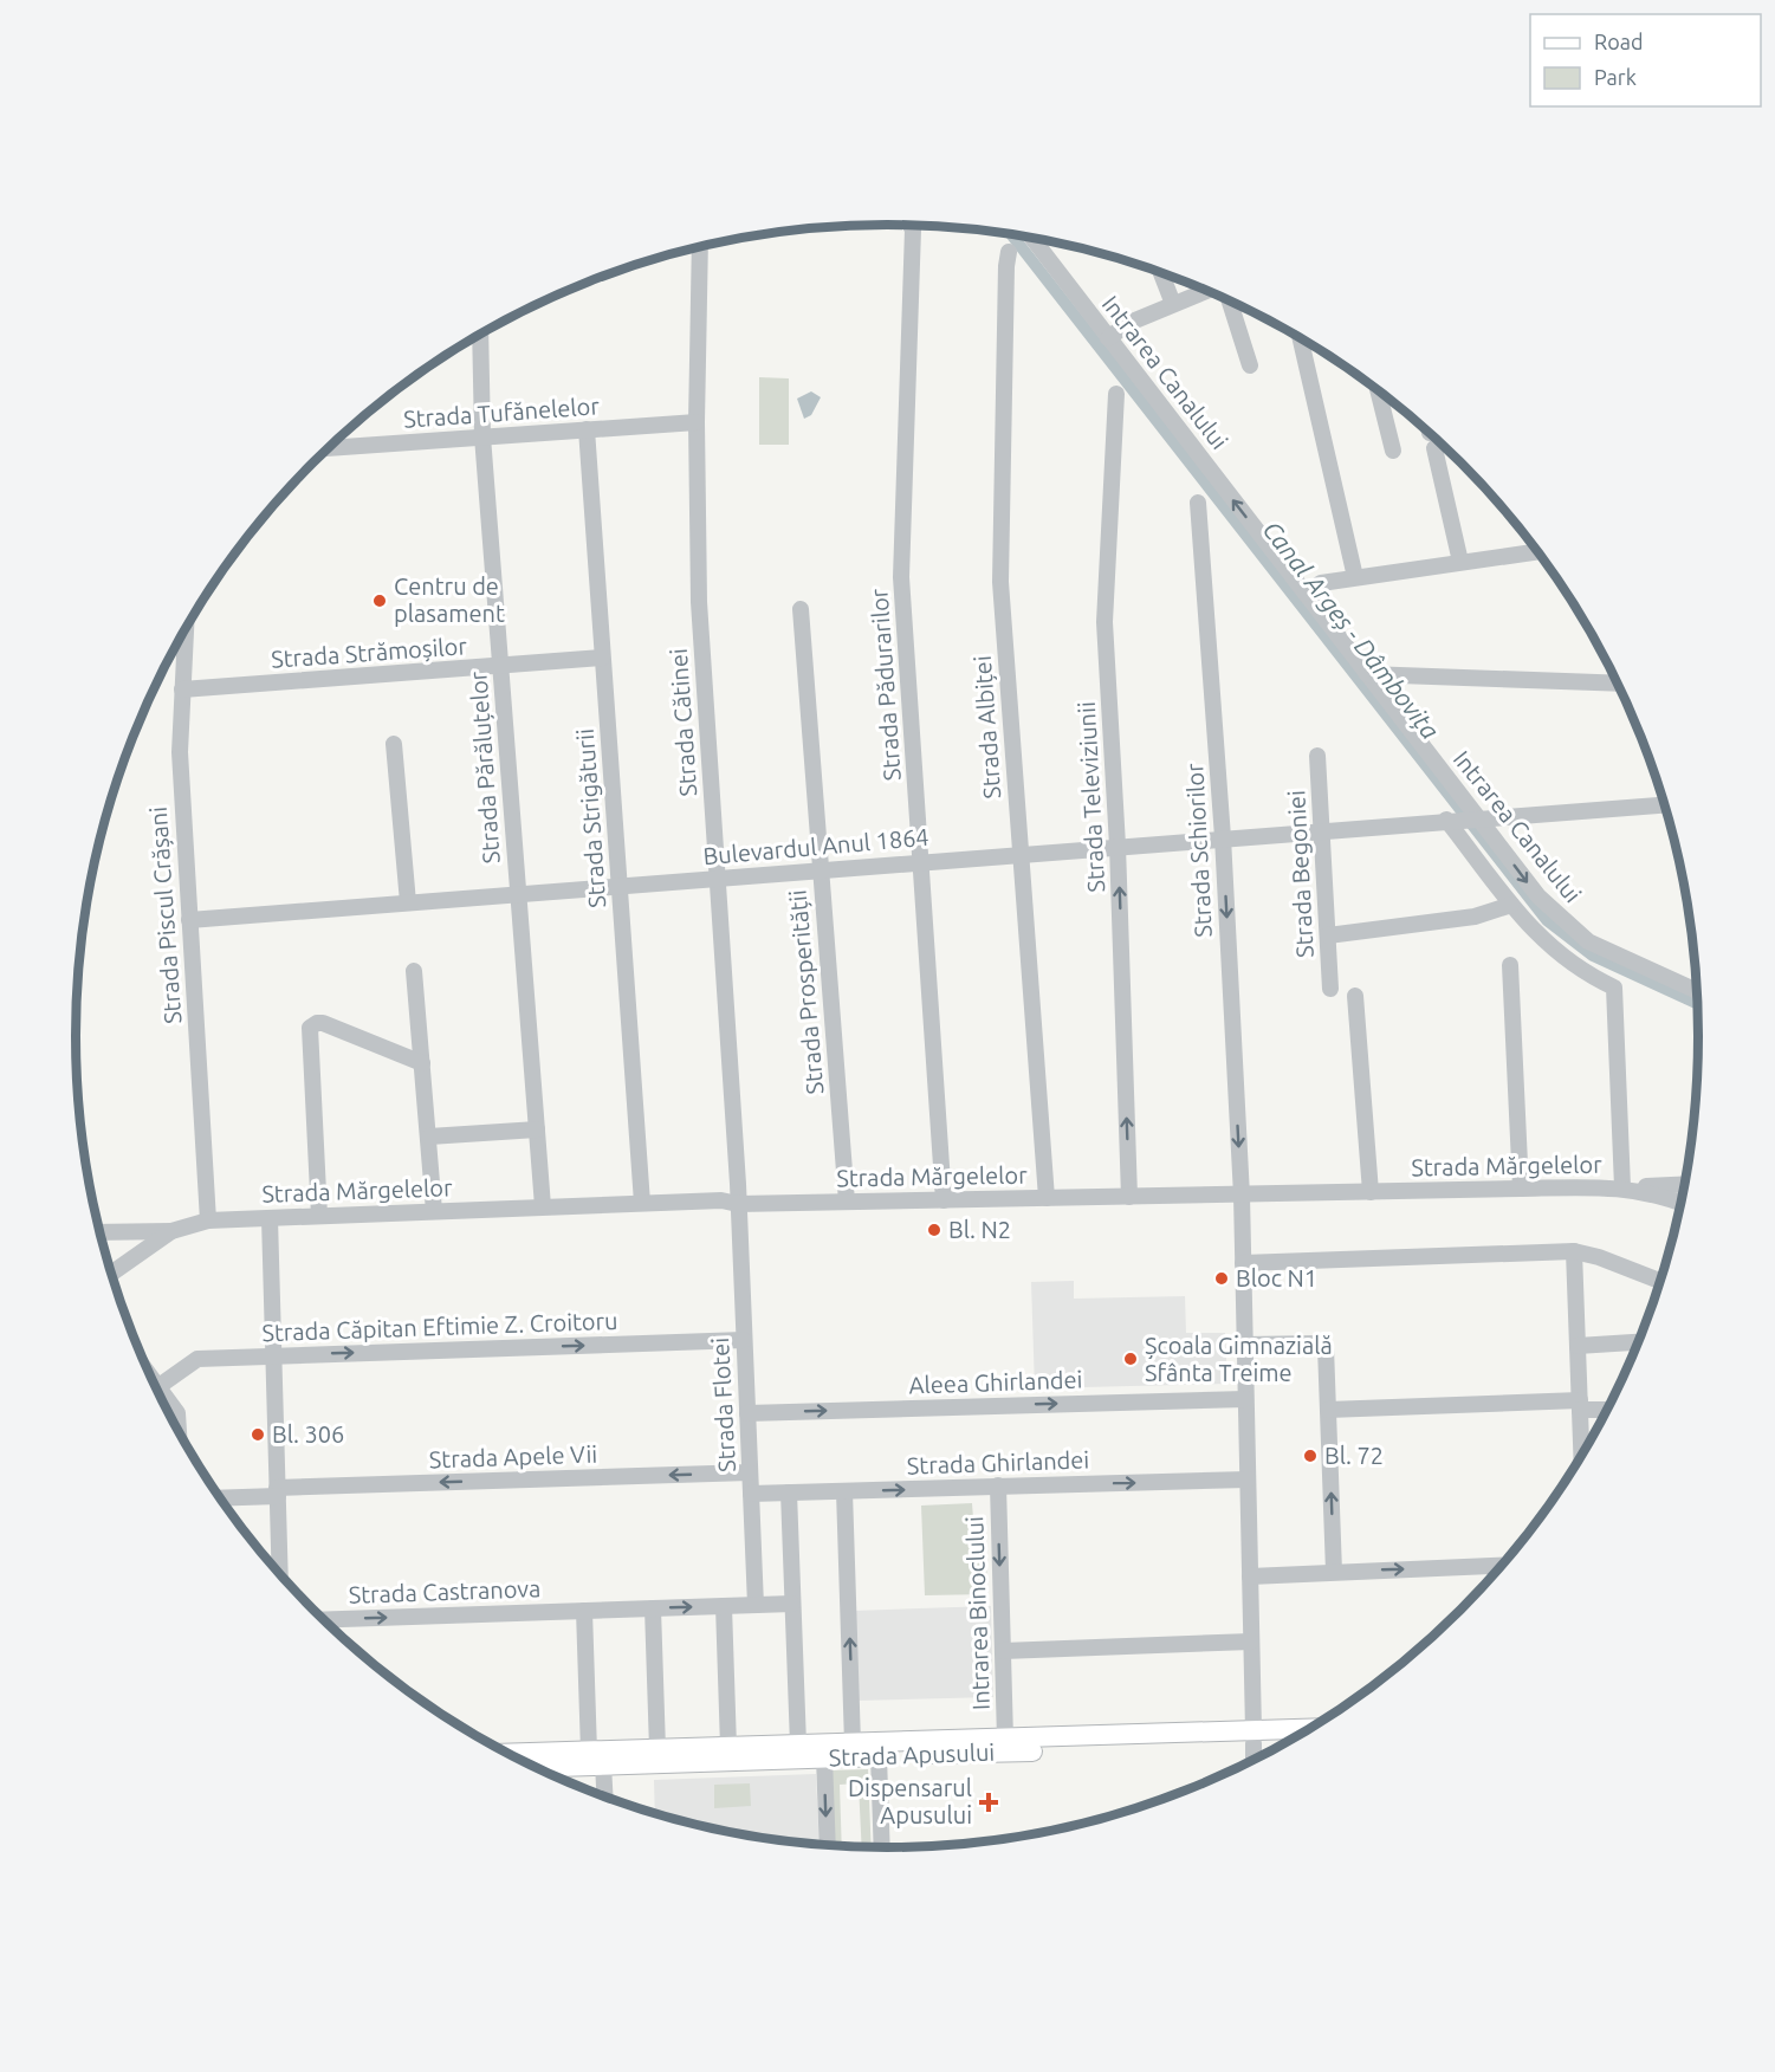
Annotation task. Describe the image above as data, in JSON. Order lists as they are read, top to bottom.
{
  "streets": {
    "main road": ["Strada Apusului"],
    "street": [
      "Intrarea Canalului",
      "Strada Tufănelelor",
      "Strada Strămoșilor",
      "Strada Pădurarilor",
      "Strada Cătinei",
      "Strada Albiței",
      "Strada Părăluțelor",
      "Strada Televiziunii",
      "Strada Strigăturii",
      "Bulevardul Anul 1864",
      "Strada Schiorilor",
      "Strada Begoniei",
      "Strada Piscul Crășani",
      "Strada Prosperității",
      "Strada Mărgelelor",
      "Strada Căpitan Eftimie Z. Croitoru",
      "Aleea Ghirlandei",
      "Strada Flotei",
      "Strada Apele Vii",
      "Strada Ghirlandei",
      "Strada Castranova",
      "Intrarea Binoclului"
    ]
  },
  "crossings": [
    ["Intrarea Canalului", "Bulevardul Anul 1864"],
    ["Strada Tufănelelor", "Strada Cătinei"],
    ["Strada Tufănelelor", "Strada Părăluțelor"],
    ["Strada Tufănelelor", "Strada Strigăturii"],
    ["Strada Strămoșilor", "Strada Părăluțelor"],
    ["Strada Strămoșilor", "Strada Strigăturii"],
    ["Strada Strămoșilor", "Strada Piscul Crășani"],
    ["Strada Pădurarilor", "Bulevardul Anul 1864"],
    ["Strada Pădurarilor", "Strada Mărgelelor"],
    ["Strada Cătinei", "Bulevardul Anul 1864"],
    ["Strada Cătinei", "Strada Mărgelelor"],
    ["Strada Cătinei", "Strada Flotei"],
    ["Strada Albiței", "Bulevardul Anul 1864"],
    ["Strada Albiței", "Strada Mărgelelor"],
    ["Strada Părăluțelor", "Bulevardul Anul 1864"],
    ["Strada Părăluțelor", "Strada Mărgelelor"],
    ["Strada Televiziunii", "Bulevardul Anul 1864"],
    ["Strada Televiziunii", "Strada Mărgelelor"],
    ["Strada Strigăturii", "Bulevardul Anul 1864"],
    ["Strada Strigăturii", "Strada Mărgelelor"],
    ["Bulevardul Anul 1864", "Strada Schiorilor"],
    ["Bulevardul Anul 1864", "Strada Begoniei"],
    ["Bulevardul Anul 1864", "Strada Piscul Crășani"],
    ["Bulevardul Anul 1864", "Strada Prosperității"],
    ["Strada Schiorilor", "Strada Mărgelelor"],
    ["Strada Piscul Crășani", "Strada Mărgelelor"],
    ["Strada Prosperității", "Strada Mărgelelor"],
    ["Strada Mărgelelor", "Strada Flotei"],
    ["Strada Căpitan Eftimie Z. Croitoru", "Strada Flotei"],
    ["Aleea Ghirlandei", "Strada Flotei"],
    ["Strada Flotei", "Strada Apele Vii"],
    ["Strada Flotei", "Strada Ghirlandei"],
    ["Strada Flotei", "Strada Castranova"],
    ["Strada Ghirlandei", "Intrarea Binoclului"],
    ["Strada Ghirlandei", "Strada Apusului"],
    ["Intrarea Binoclului", "Strada Apusului"]
  ],
  "one_way": [
    "Strada Televiziunii",
    "Strada Căpitan Eftimie Z. Croitoru",
    "Aleea Ghirlandei",
    "Strada Apele Vii",
    "Strada Ghirlandei",
    "Strada Castranova",
    "Intrarea Binoclului"
  ],
  "water": ["Canal Argeș - Dâmbovița"],
  "places": {
    "other": [
      "Centru de plasament",
      "Bl. N2",
      "Bloc N1",
      "Școala Gimnazială Sfânta Treime",
      "Bl. 306",
      "Bl. 72"
    ],
    "health": ["Dispensarul Apusului"]
  },
  "legend": ["Road", "Park"]
}
